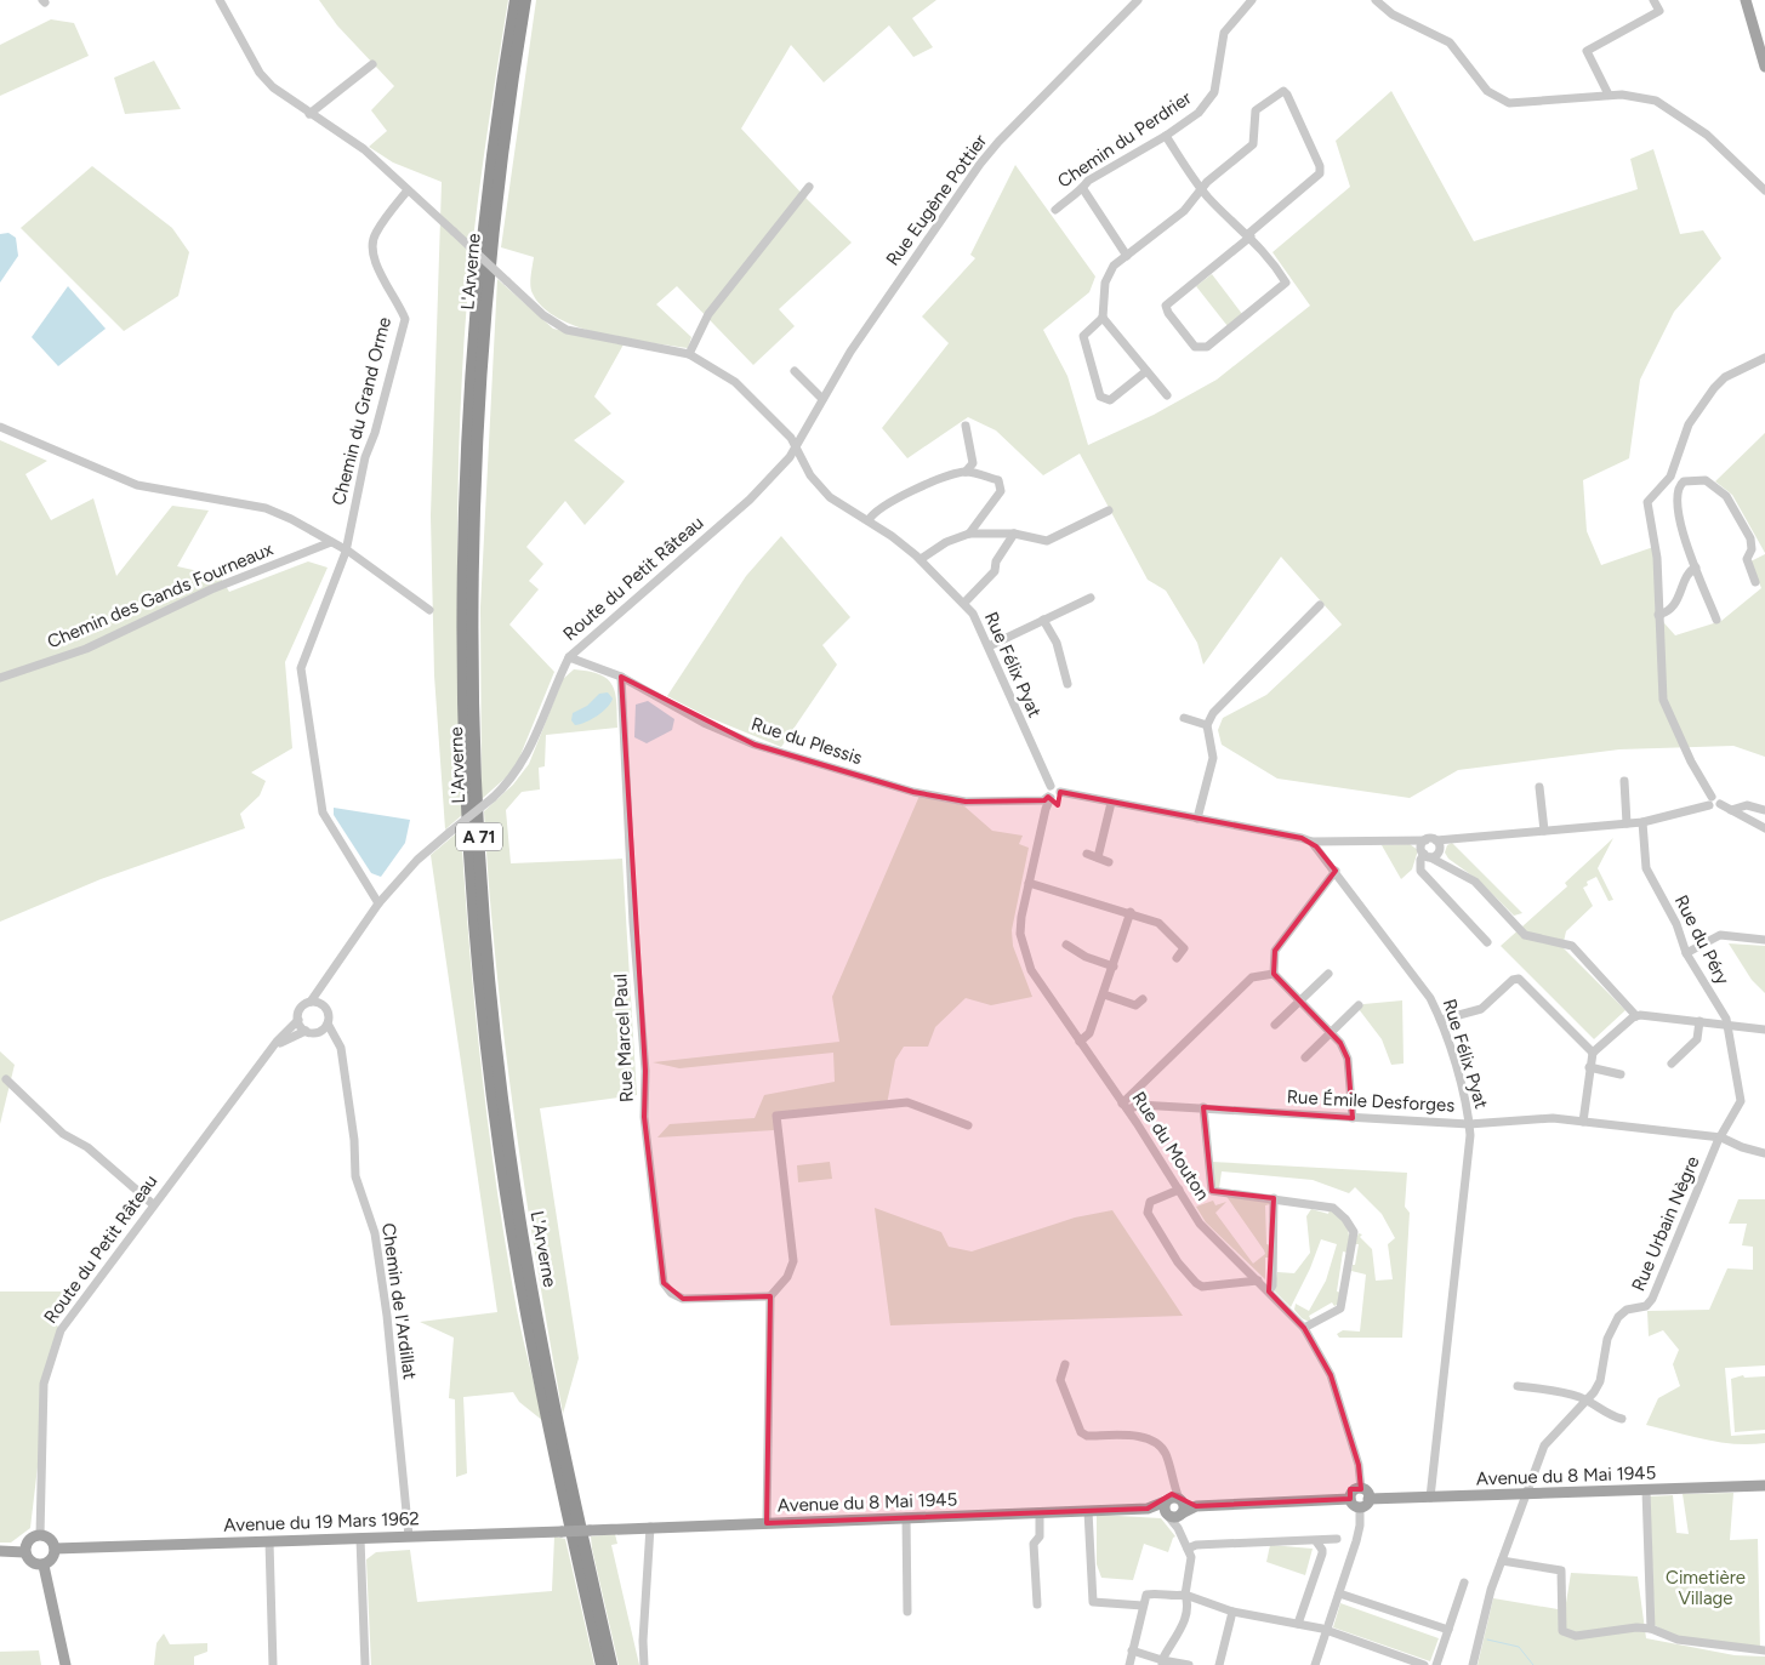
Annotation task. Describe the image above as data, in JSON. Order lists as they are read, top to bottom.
{
  "streets": {
    "highway": ["L'Arverne", "A 71"],
    "main road": ["Avenue du 8 Mai 1945", "Avenue du 19 Mars 1962"],
    "street": [
      "Chemin du Perdrier",
      "Rue Eugène Pottier",
      "Chemin du Grand Orme",
      "Route du Petit Râteau",
      "Chemin des Gands Fourneaux",
      "Rue Félix Pyat",
      "Rue du Plessis",
      "Rue du Péry",
      "Rue Marcel Paul",
      "Rue Émile Desforges",
      "Rue du Mouton",
      "Rue Urbain Nègre",
      "Chemin de l'Ardillat"
    ]
  },
  "crossings": [
    ["Rue Eugène Pottier", "Route du Petit Râteau"],
    ["Rue Eugène Pottier", "Rue Félix Pyat"],
    ["Chemin du Grand Orme", "Route du Petit Râteau"],
    ["Chemin du Grand Orme", "Rue Félix Pyat"],
    ["Route du Petit Râteau", "Rue Félix Pyat"],
    ["Route du Petit Râteau", "Rue du Plessis"],
    ["Route du Petit Râteau", "Chemin de l'Ardillat"],
    ["Route du Petit Râteau", "Avenue du 19 Mars 1962"],
    ["Rue Félix Pyat", "Rue du Plessis"],
    ["Rue Félix Pyat", "Rue Émile Desforges"],
    ["Rue Félix Pyat", "Rue du Mouton"],
    ["Rue Félix Pyat", "Avenue du 8 Mai 1945"],
    ["Rue du Plessis", "Rue Marcel Paul"],
    ["Rue du Plessis", "Rue du Mouton"],
    ["Rue du Péry", "Rue Émile Desforges"],
    ["Rue du Péry", "Rue Urbain Nègre"],
    ["Rue Émile Desforges", "Rue du Mouton"],
    ["Rue Émile Desforges", "Rue Urbain Nègre"],
    ["Rue du Mouton", "Avenue du 8 Mai 1945"],
    ["Rue Urbain Nègre", "Avenue du 8 Mai 1945"],
    ["Chemin de l'Ardillat", "Avenue du 19 Mars 1962"],
    ["Avenue du 8 Mai 1945", "Avenue du 19 Mars 1962"]
  ],
  "parks": ["Cimetière Village"]
}
